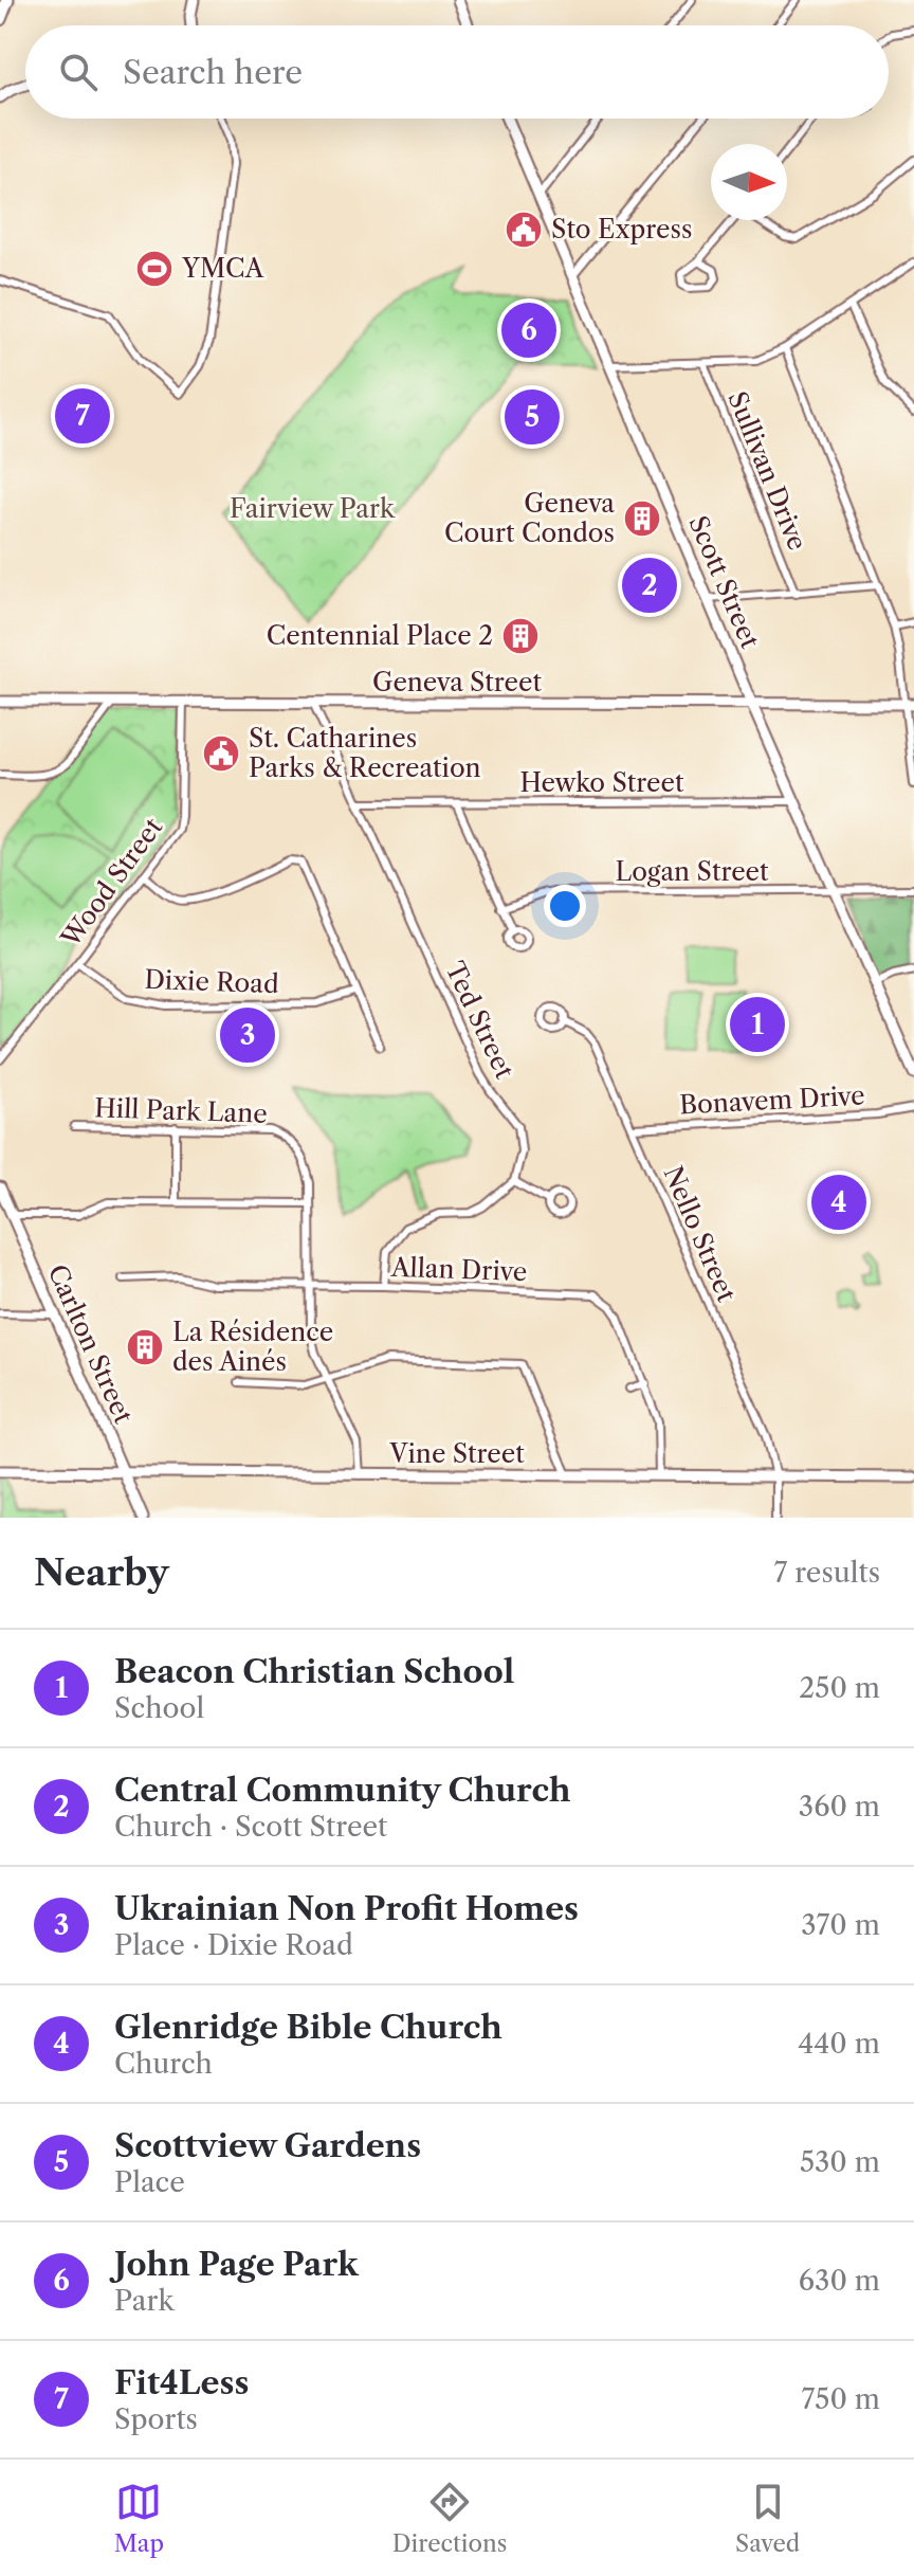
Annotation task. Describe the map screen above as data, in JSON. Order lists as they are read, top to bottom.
{
  "streets": {
    "main road": [
      "Scott Street",
      "Geneva Street",
      "Carlton Street",
      "Vine Street"
    ],
    "street": [
      "Sullivan Drive",
      "Hewko Street",
      "Logan Street",
      "Wood Street",
      "Dixie Road",
      "Ted Street",
      "Bonavem Drive",
      "Hill Park Lane",
      "Nello Street",
      "Allan Drive"
    ]
  },
  "crossings": [
    ["Scott Street", "Geneva Street"],
    ["Scott Street", "Hewko Street"],
    ["Scott Street", "Logan Street"],
    ["Geneva Street", "Wood Street"],
    ["Geneva Street", "Ted Street"],
    ["Hewko Street", "Ted Street"],
    ["Wood Street", "Dixie Road"],
    ["Bonavem Drive", "Nello Street"],
    ["Hill Park Lane", "Allan Drive"],
    ["Hill Park Lane", "Vine Street"],
    ["Nello Street", "Vine Street"],
    ["Allan Drive", "Vine Street"],
    ["Carlton Street", "Vine Street"]
  ],
  "parks": ["Fairview Park"],
  "places": {
    "public building": ["Sto Express", "St. Catharines Parks & Recreation"],
    "sports": ["YMCA"],
    "building": ["Geneva Court Condos", "Centennial Place 2", "La Résidence des Ainés"]
  },
  "north": "right",
  "page": {
    "search": "Search here",
    "pins": [
      "6",
      "7",
      "5",
      "2",
      "1",
      "3",
      "4"
    ],
    "heading": ["Nearby", "7 results"],
    "list": [
      {
        "mark": "1",
        "name": "Beacon Christian School",
        "note": "School",
        "value": "250 m"
      },
      {
        "mark": "2",
        "name": "Central Community Church",
        "note": "Church · Scott Street",
        "value": "360 m"
      },
      {
        "mark": "3",
        "name": "Ukrainian Non Profit Homes",
        "note": "Place · Dixie Road",
        "value": "370 m"
      },
      {
        "mark": "4",
        "name": "Glenridge Bible Church",
        "note": "Church",
        "value": "440 m"
      },
      {
        "mark": "5",
        "name": "Scottview Gardens",
        "note": "Place",
        "value": "530 m"
      },
      {
        "mark": "6",
        "name": "John Page Park",
        "note": "Park",
        "value": "630 m"
      },
      {
        "mark": "7",
        "name": "Fit4Less",
        "note": "Sports",
        "value": "750 m"
      }
    ],
    "nav": ["Map", "Directions", "Saved"]
  }
}
